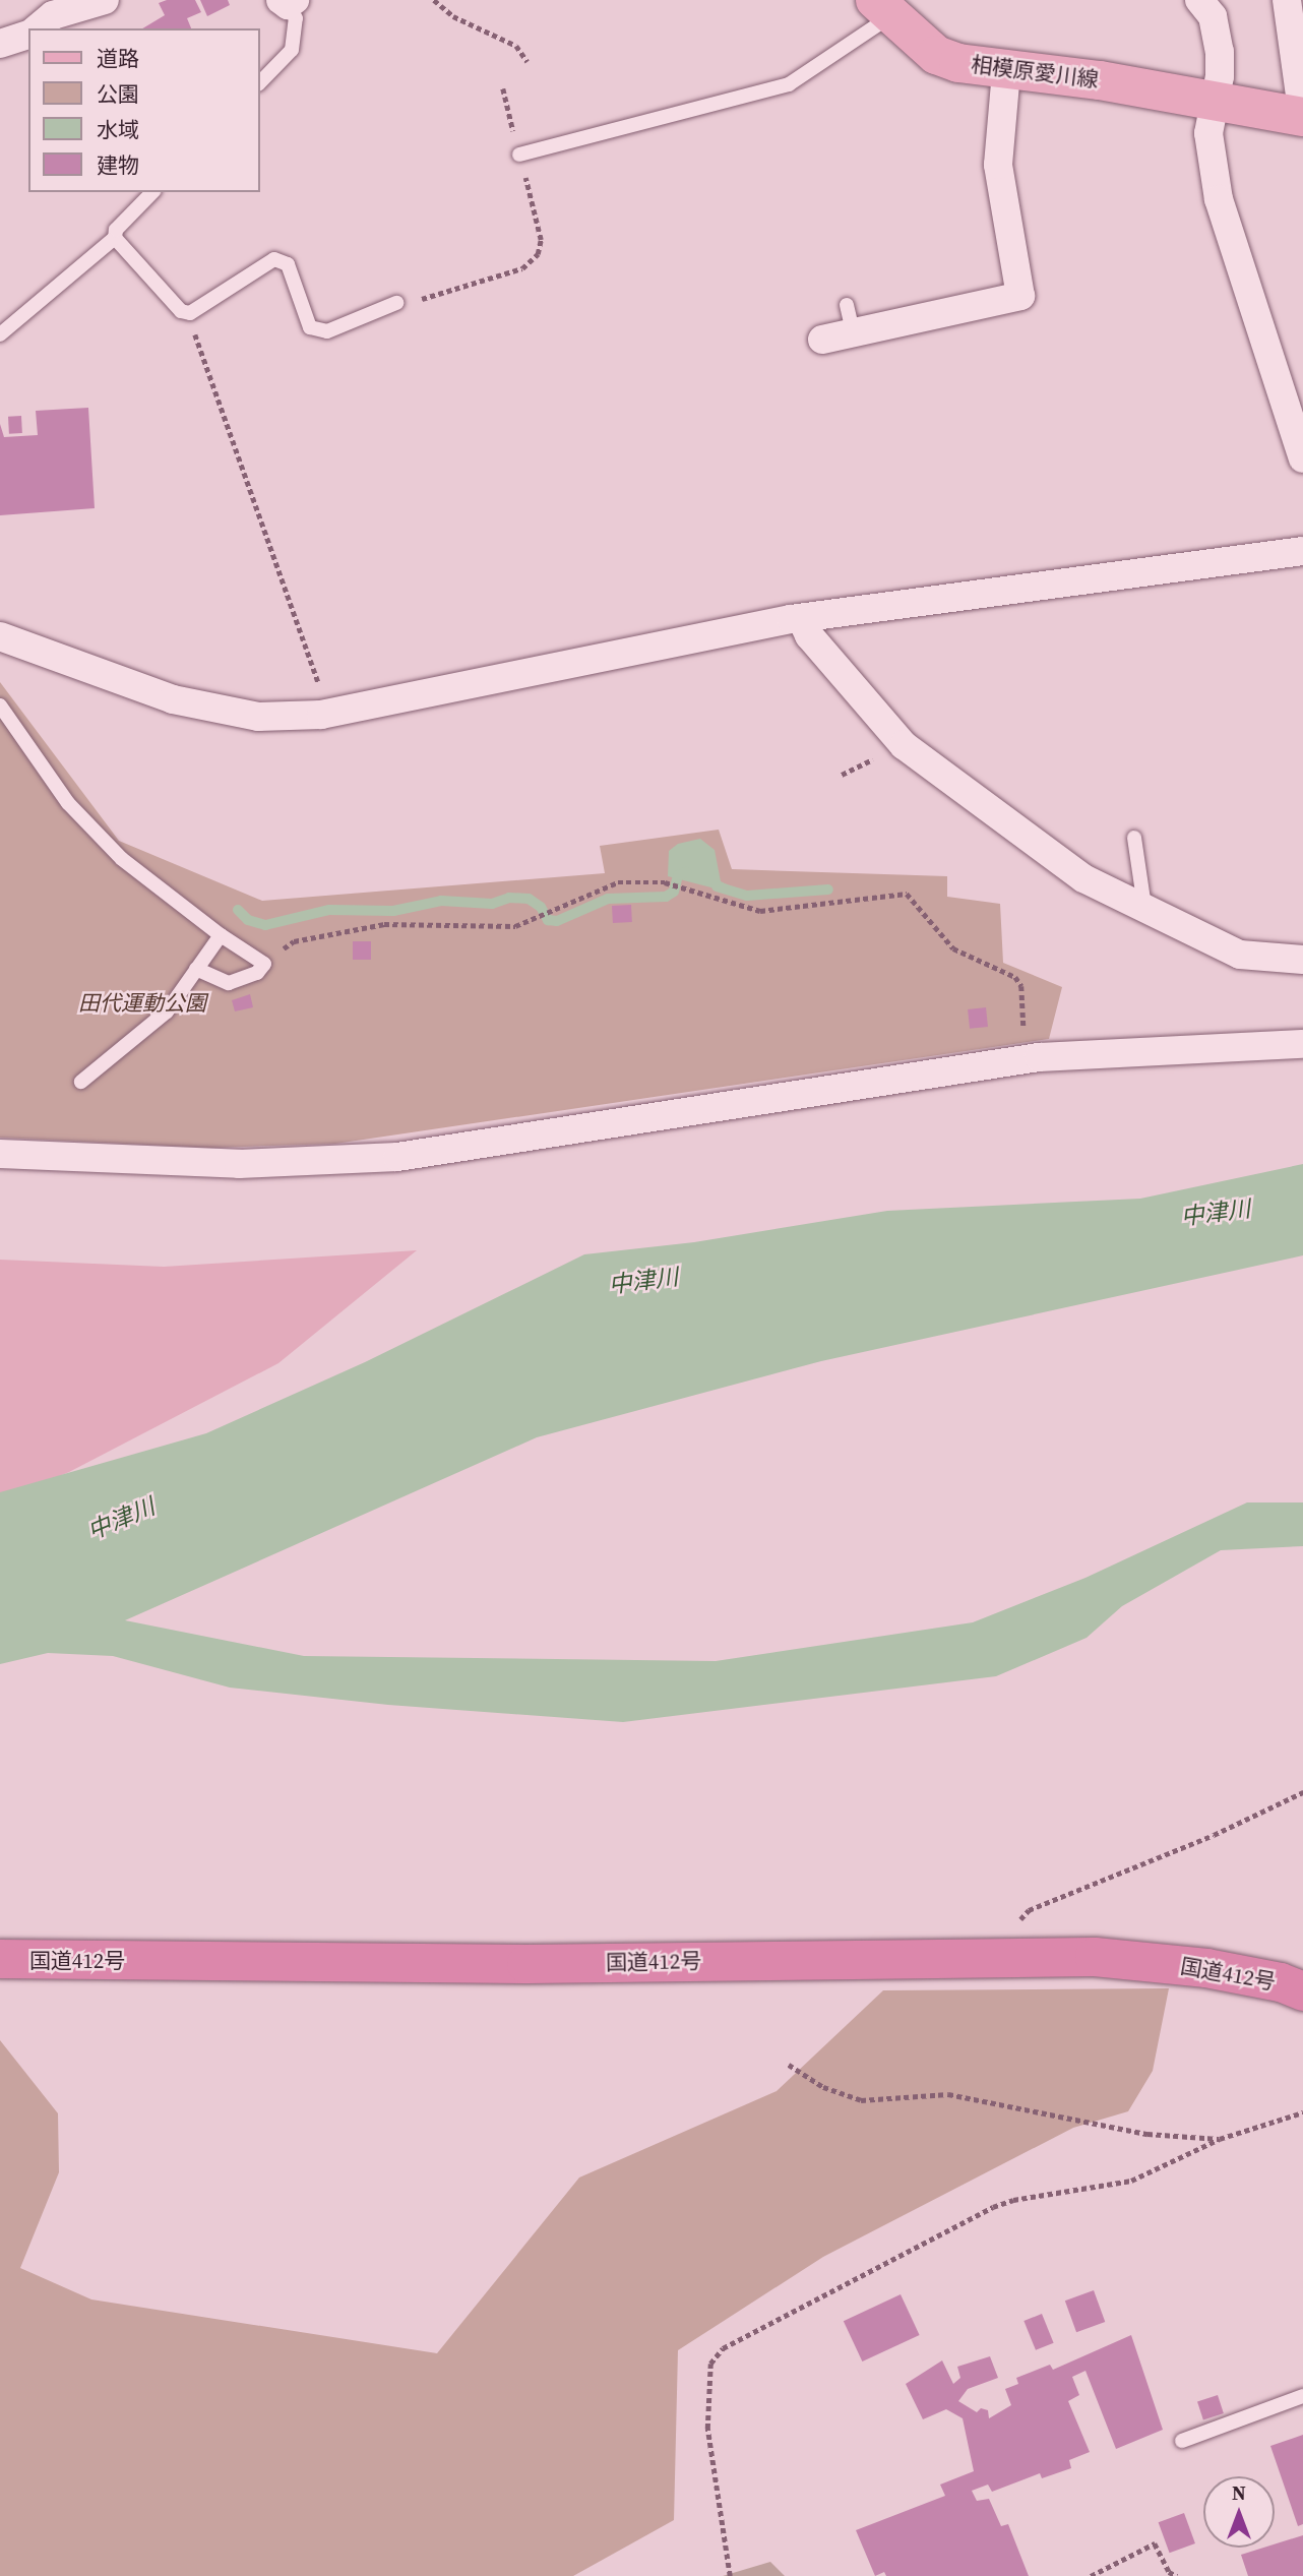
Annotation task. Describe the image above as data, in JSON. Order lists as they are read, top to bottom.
{
  "streets": {
    "highway": ["国道412号"],
    "main road": ["相模原愛川線"]
  },
  "water": ["中津川"],
  "parks": ["田代運動公園"],
  "legend": [
    "道路",
    "公園",
    "水域",
    "建物"
  ],
  "north": "top"
}
